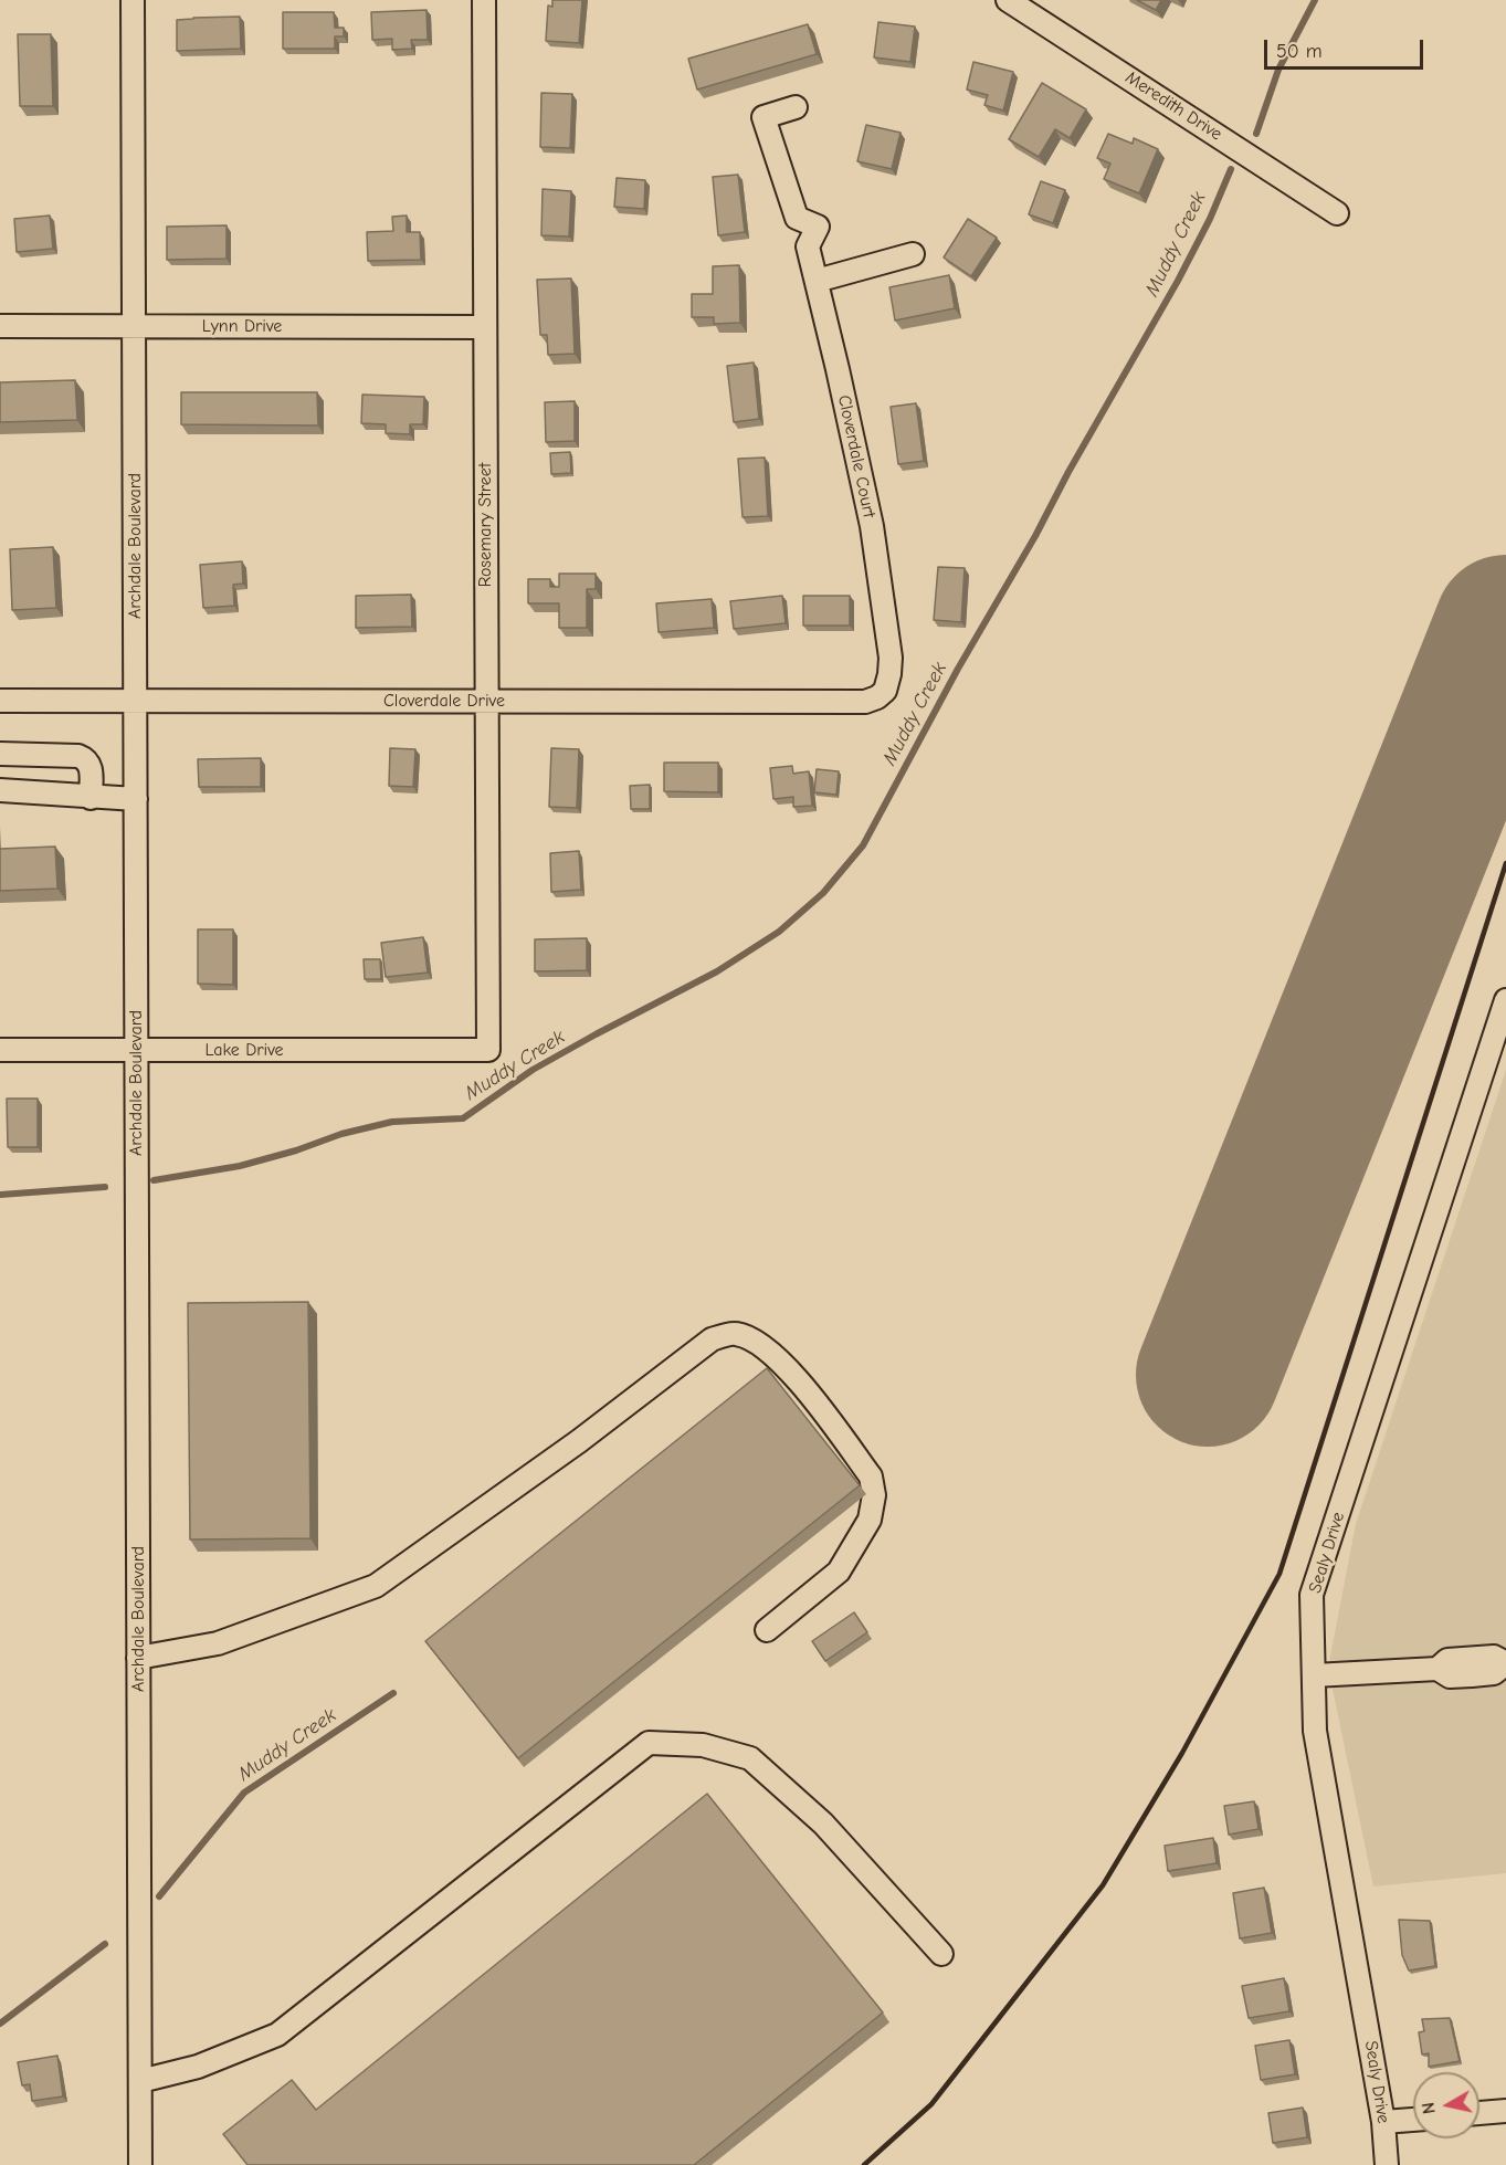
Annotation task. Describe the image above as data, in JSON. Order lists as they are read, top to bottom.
{
  "streets": {
    "street": [
      "Meredith Drive",
      "Lynn Drive",
      "Cloverdale Court",
      "Rosemary Street",
      "Archdale Boulevard",
      "Cloverdale Drive",
      "Lake Drive",
      "Sealy Drive"
    ]
  },
  "crossings": [
    ["Lynn Drive", "Rosemary Street"],
    ["Lynn Drive", "Archdale Boulevard"],
    ["Cloverdale Court", "Cloverdale Drive"],
    ["Rosemary Street", "Cloverdale Drive"],
    ["Rosemary Street", "Lake Drive"],
    ["Archdale Boulevard", "Cloverdale Drive"],
    ["Archdale Boulevard", "Lake Drive"]
  ],
  "water": ["Muddy Creek"],
  "scale_bar": "50 m",
  "north": "left"
}
